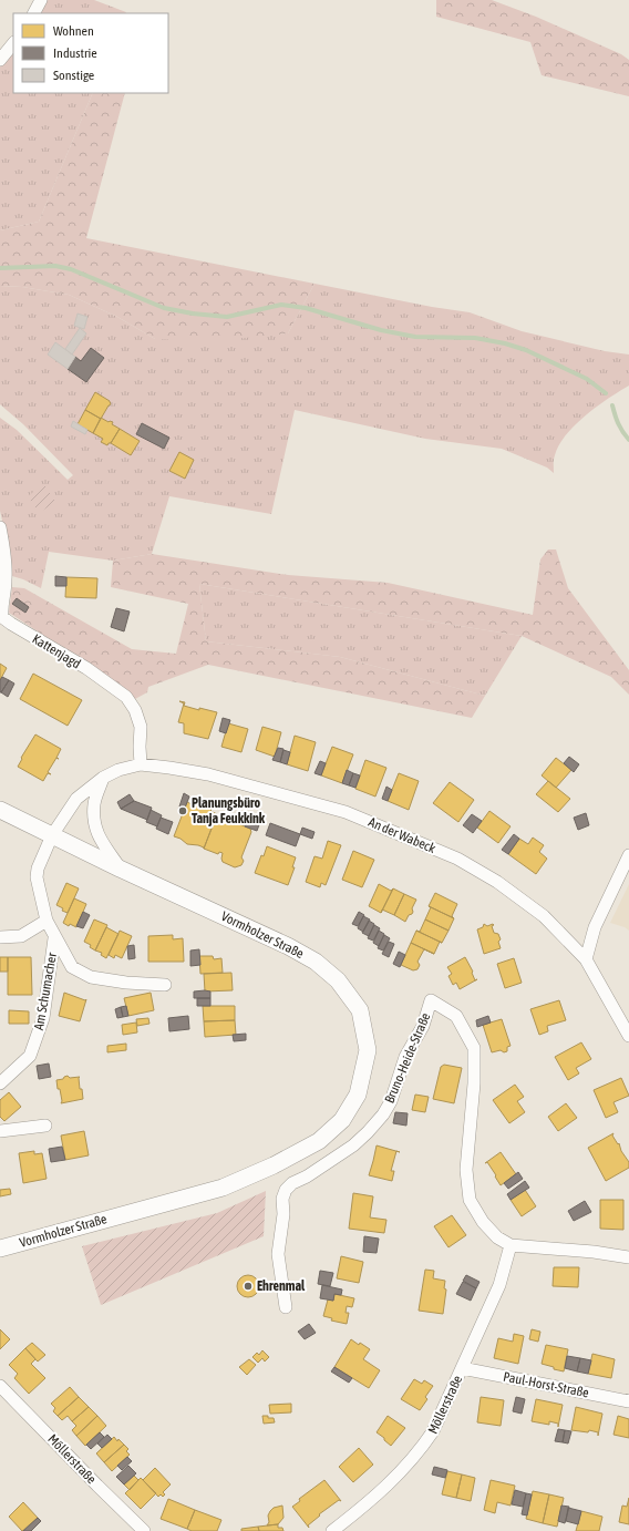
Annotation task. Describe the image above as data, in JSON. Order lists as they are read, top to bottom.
{
  "streets": {
    "main road": ["Vormholzer Straße"],
    "street": [
      "Kattenjagd",
      "An der Wabeck",
      "Am Schumacher",
      "Bruno-Heide-Straße",
      "Paul-Horst-Straße",
      "Möllerstraße"
    ]
  },
  "crossings": [
    ["Kattenjagd", "An der Wabeck"],
    ["An der Wabeck", "Vormholzer Straße"],
    ["An der Wabeck", "Am Schumacher"],
    ["Vormholzer Straße", "Am Schumacher"],
    ["Bruno-Heide-Straße", "Möllerstraße"],
    ["Paul-Horst-Straße", "Möllerstraße"]
  ],
  "places": ["Planungsbüro Tanja Feukkink", "Ehrenmal"],
  "legend": ["Wohnen", "Industrie", "Sonstige"]
}
